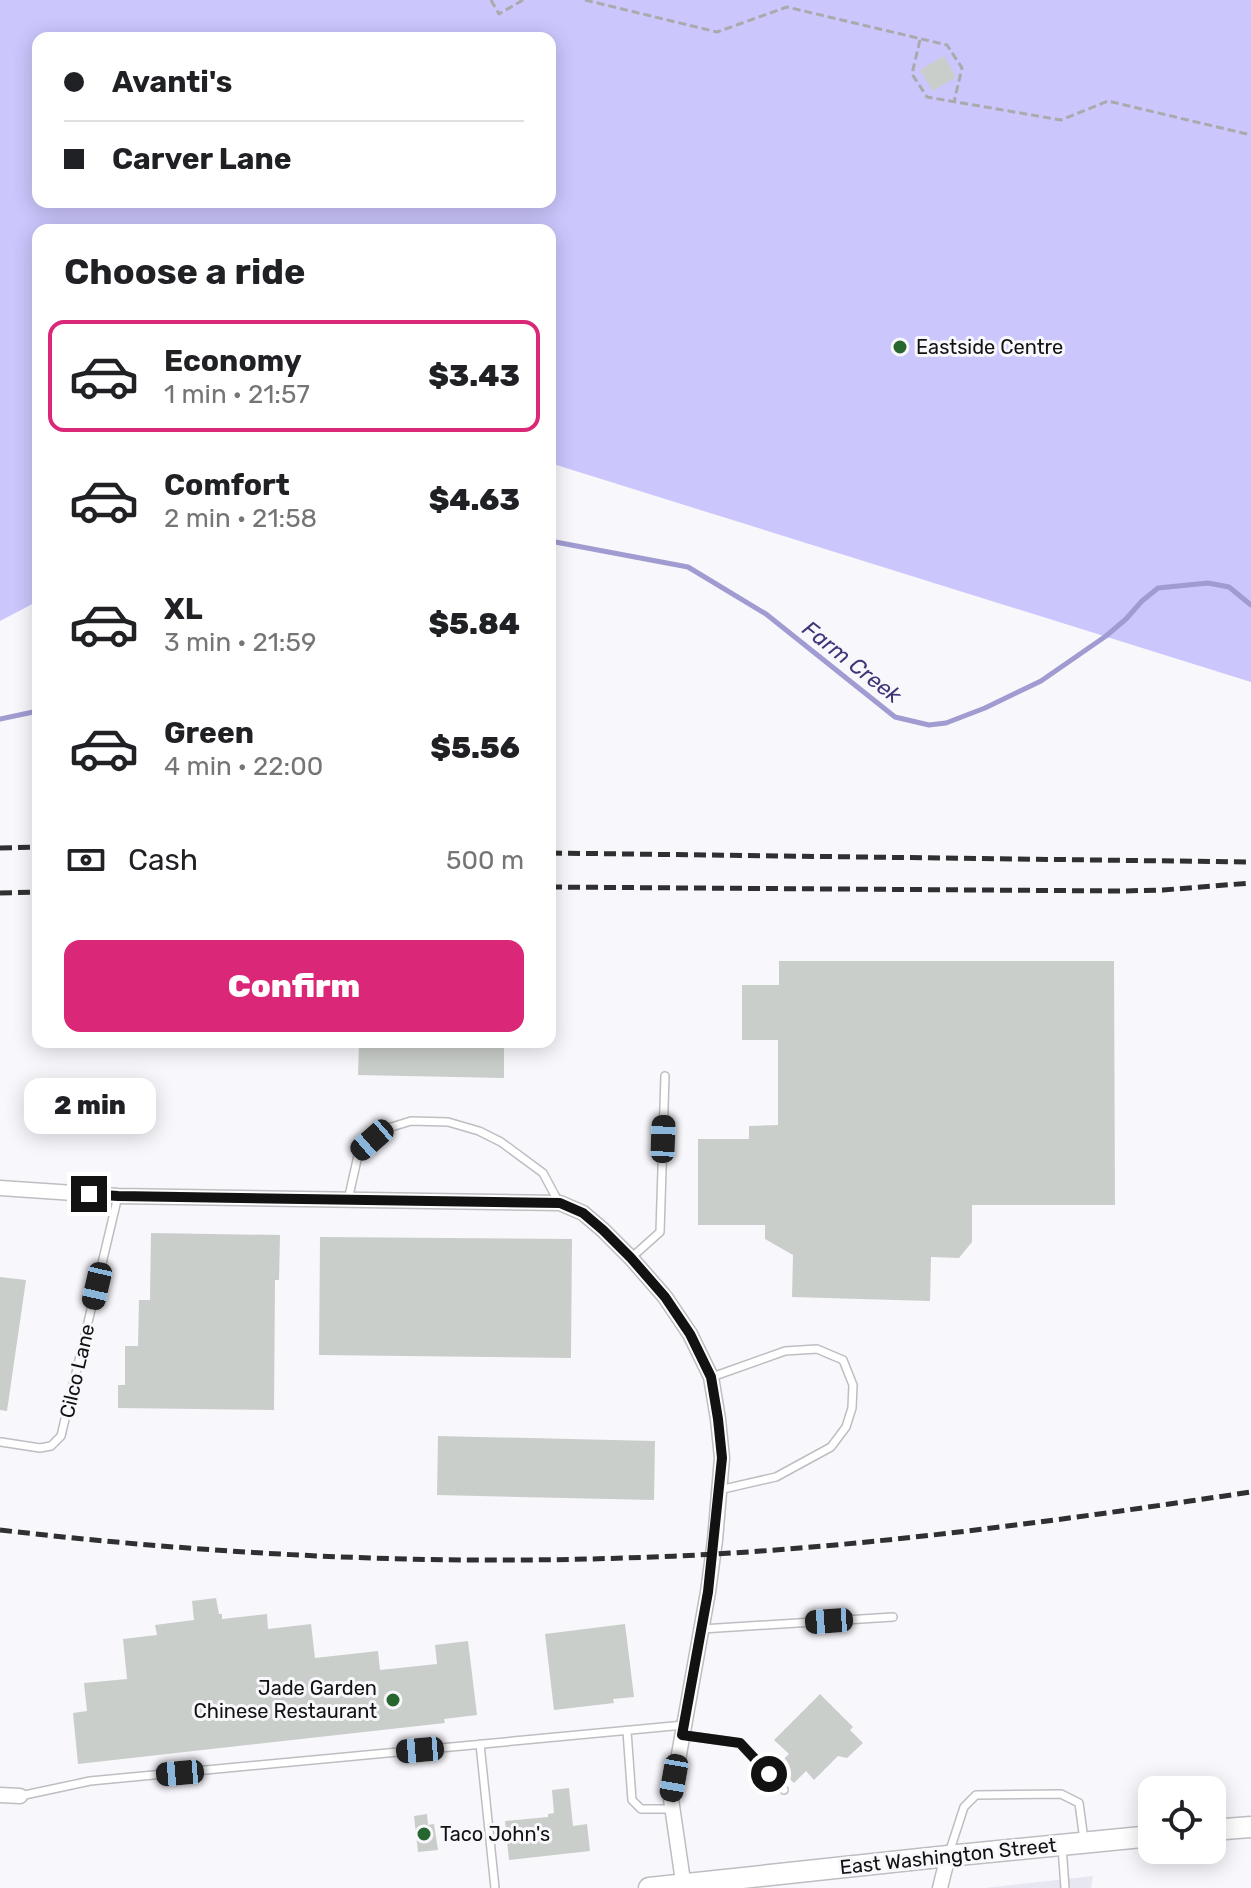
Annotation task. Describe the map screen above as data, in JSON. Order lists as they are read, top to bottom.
{
  "streets": {
    "main road": ["East Washington Street"],
    "lane": ["Cilco Lane"]
  },
  "water": ["Farm Creek"],
  "places": ["Eastside Centre", "Jade Garden Chinese Restaurant", "Taco John's"],
  "page": {
    "banner": ["Avanti's", "Carver Lane"],
    "heading": "Choose a ride",
    "list": [
      {
        "name": "Economy",
        "note": "1 min · 21:57",
        "value": "$3.43"
      },
      {
        "name": "Comfort",
        "note": "2 min · 21:58",
        "value": "$4.63"
      },
      {
        "name": "XL",
        "note": "3 min · 21:59",
        "value": "$5.84"
      },
      {
        "name": "Green",
        "note": "4 min · 22:00",
        "value": "$5.56"
      }
    ],
    "pay": ["Cash", "500 m"],
    "buttons": "Confirm",
    "bubble": "2 min"
  }
}
